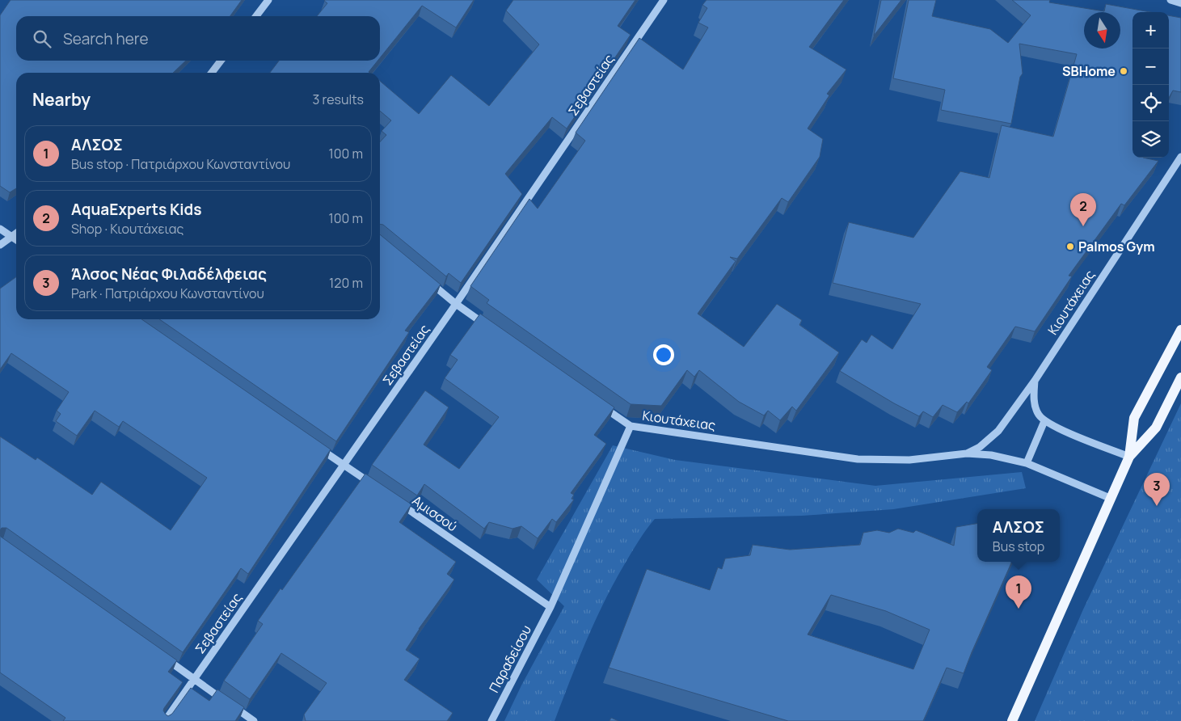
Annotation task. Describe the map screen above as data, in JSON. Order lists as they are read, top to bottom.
{
  "streets": {
    "street": [
      "Σεβαστείας",
      "Κιουτάχειας",
      "Αμισσού",
      "Παραδείσου"
    ]
  },
  "crossings": [
    ["Κιουτάχειας", "Παραδείσου"],
    ["Αμισσού", "Παραδείσου"]
  ],
  "places": ["SBHome", "Palmos Gym"],
  "north": "bottom",
  "page": {
    "map_buttons": ["+", "−"],
    "search": "Search here",
    "heading": ["Nearby", "3 results"],
    "list": [
      {
        "mark": "1",
        "name": "ΑΛΣΟΣ",
        "note": "Bus stop · Πατριάρχου Κωνσταντίνου",
        "value": "100 m"
      },
      {
        "mark": "2",
        "name": "AquaExperts Kids",
        "note": "Shop · Κιουτάχειας",
        "value": "100 m"
      },
      {
        "mark": "3",
        "name": "Άλσος Νέας Φιλαδέλφειας",
        "note": "Park · Πατριάρχου Κωνσταντίνου",
        "value": "120 m"
      }
    ],
    "pins": ["2", "3", "1"],
    "popup": ["ΑΛΣΟΣ", "Bus stop"]
  }
}
